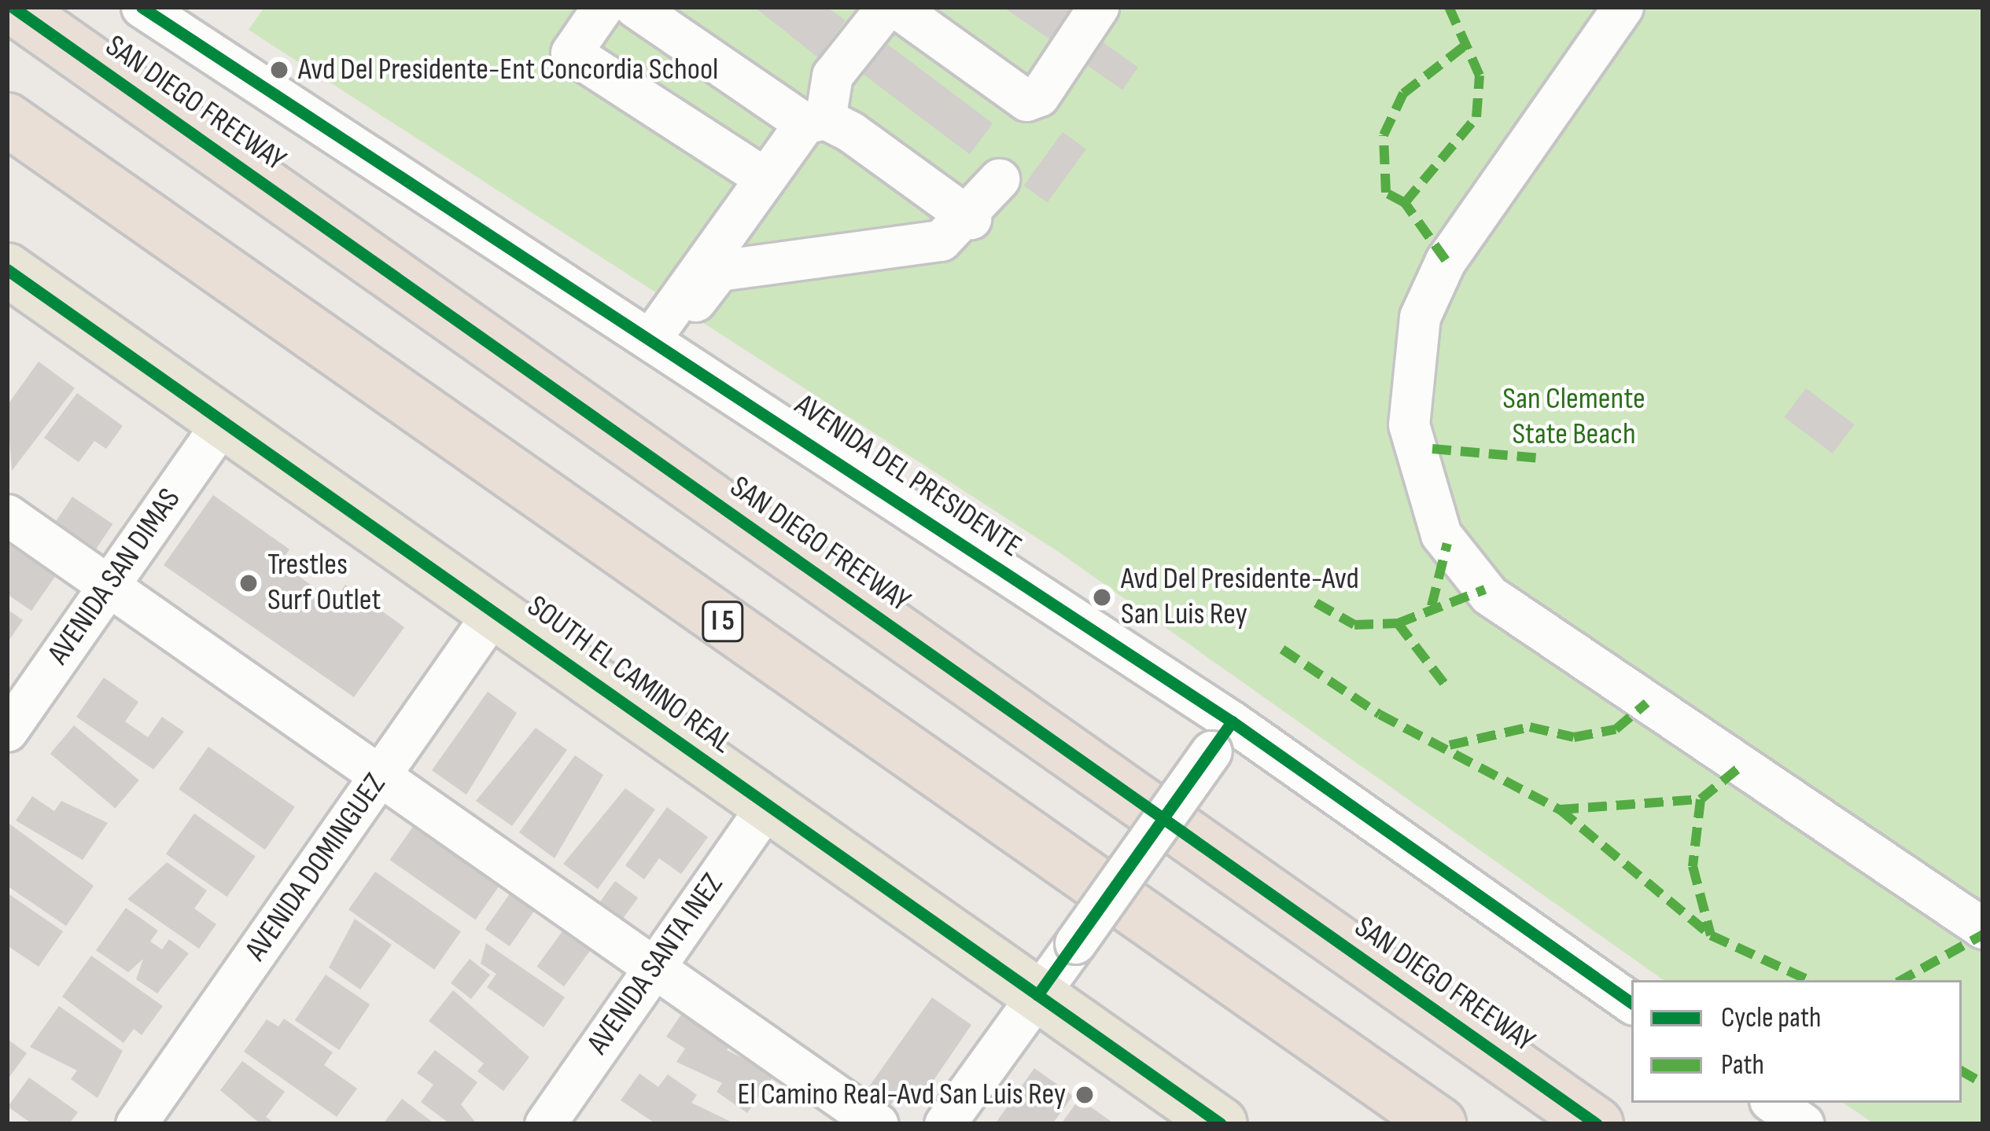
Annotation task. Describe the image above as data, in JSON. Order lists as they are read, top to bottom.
{
  "streets": {
    "highway": ["SAN DIEGO FREEWAY", "I 5"],
    "main road": ["SOUTH EL CAMINO REAL"],
    "street": [
      "AVENIDA DEL PRESIDENTE",
      "AVENIDA SAN DIMAS",
      "AVENIDA DOMINGUEZ",
      "AVENIDA SANTA INEZ"
    ]
  },
  "crossings": [
    ["AVENIDA SAN DIMAS", "SOUTH EL CAMINO REAL"],
    ["SOUTH EL CAMINO REAL", "AVENIDA DOMINGUEZ"],
    ["SOUTH EL CAMINO REAL", "AVENIDA SANTA INEZ"]
  ],
  "parks": ["San Clemente State Beach"],
  "places": [
    "Avd Del Presidente-Ent Concordia School",
    "Trestles Surf Outlet",
    "Avd Del Presidente-Avd San Luis Rey",
    "El Camino Real-Avd San Luis Rey"
  ],
  "legend": ["Cycle path", "Path"]
}
